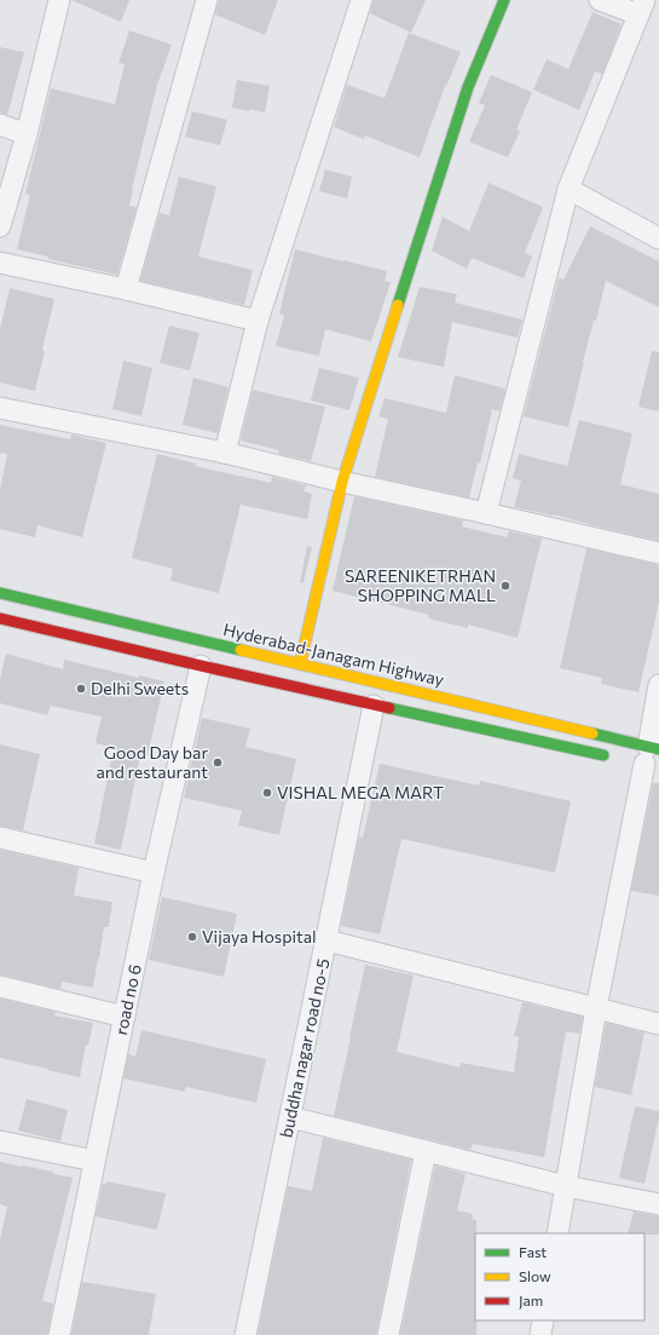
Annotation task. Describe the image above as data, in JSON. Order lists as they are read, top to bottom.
{
  "streets": {
    "main road": ["Hyderabad-Janagam Highway"],
    "street": ["road no 6", "buddha nagar road no-5"]
  },
  "places": [
    "SAREENIKETRHAN SHOPPING MALL",
    "Delhi Sweets",
    "Good Day bar and restaurant",
    "VISHAL MEGA MART",
    "Vijaya Hospital"
  ],
  "legend": ["Fast", "Slow", "Jam"]
}
